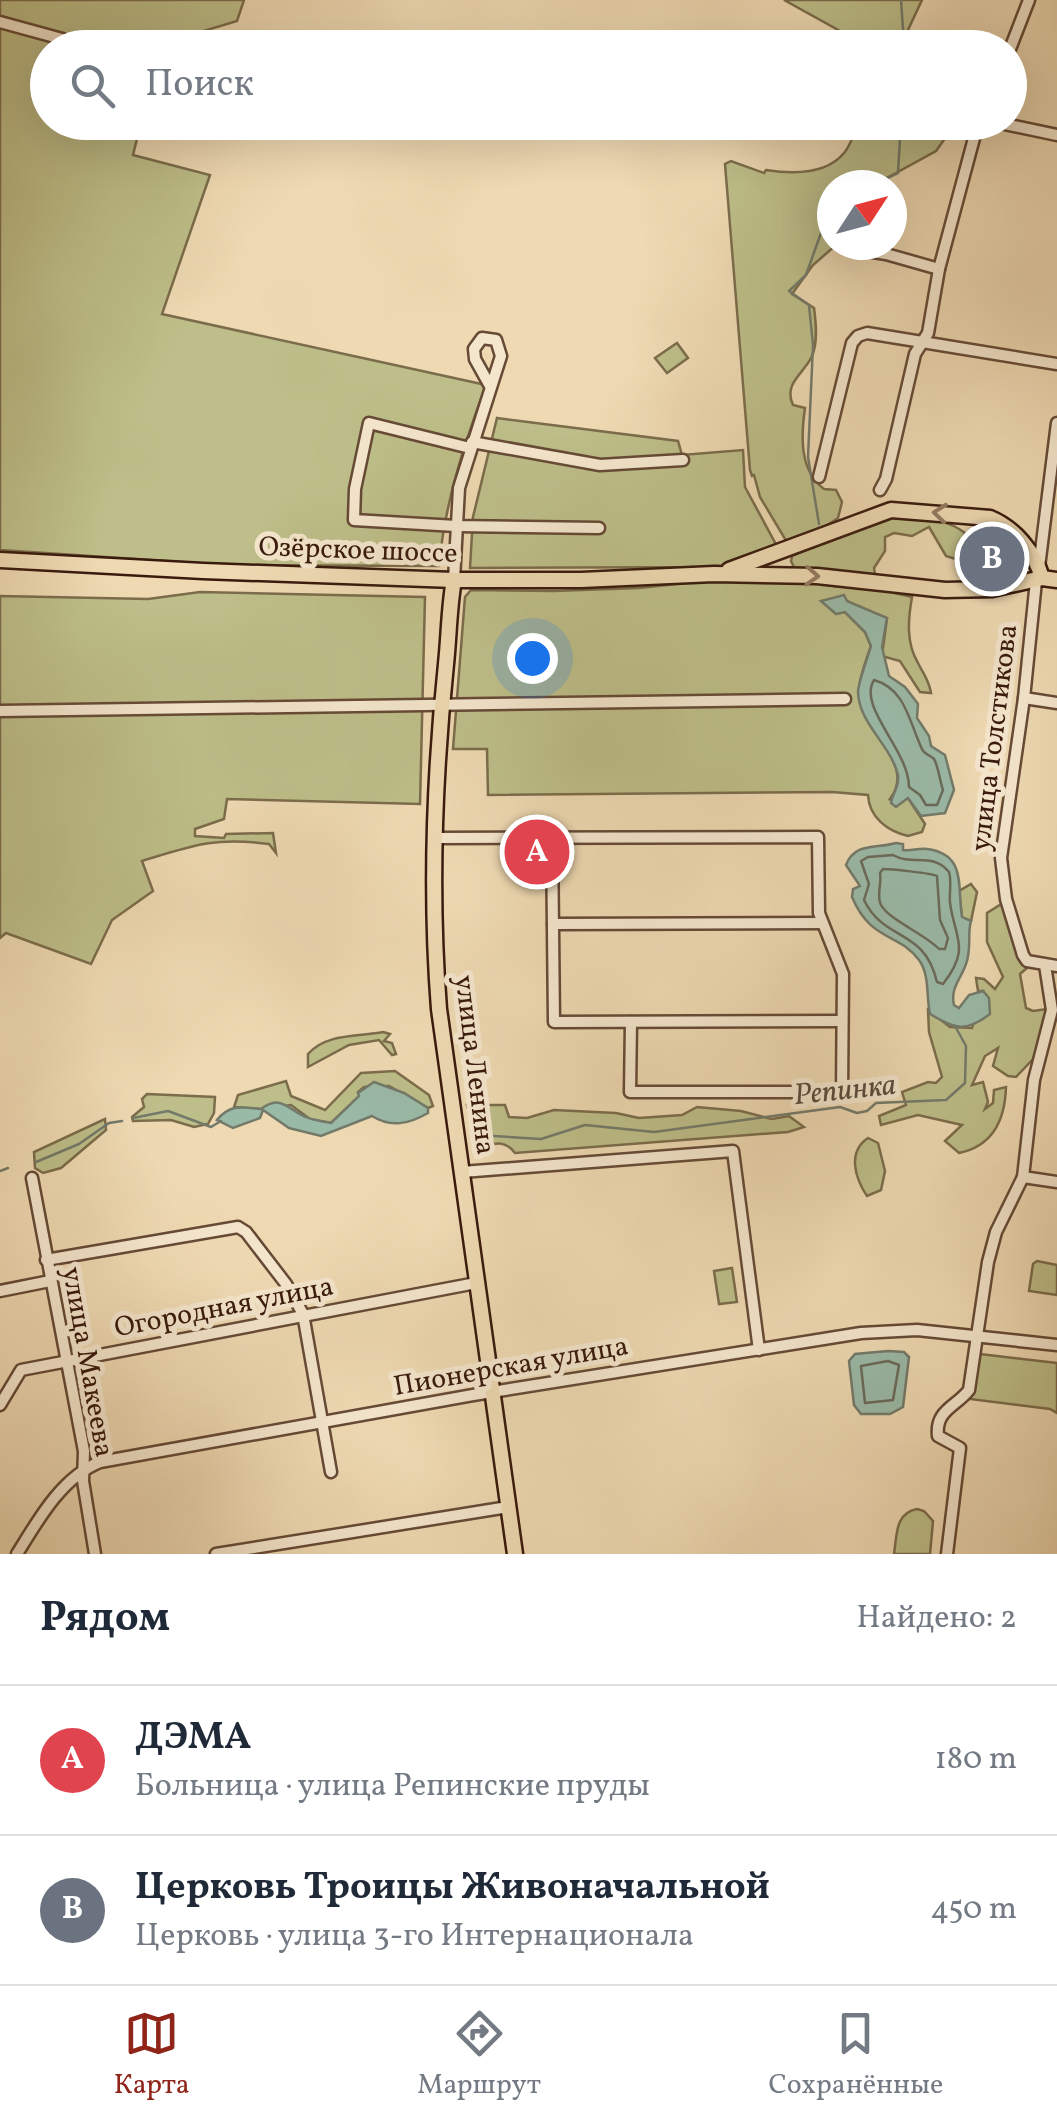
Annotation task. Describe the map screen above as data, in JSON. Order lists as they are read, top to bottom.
{
  "streets": {
    "main road": ["Озёрское шоссе", "улица Ленина"],
    "street": [
      "улица Толстикова",
      "Огородная улица",
      "улица Макеева",
      "Пионерская улица"
    ]
  },
  "crossings": [
    ["Озёрское шоссе", "улица Ленина"],
    ["улица Толстикова", "Пионерская улица"],
    ["улица Ленина", "Огородная улица"],
    ["улица Ленина", "Пионерская улица"],
    ["Огородная улица", "улица Макеева"],
    ["улица Макеева", "Пионерская улица"]
  ],
  "water": ["Репинка"],
  "north": "top right",
  "page": {
    "search": "Поиск",
    "pins": ["B", "A"],
    "heading": ["Рядом", "Найдено: 2"],
    "list": [
      {
        "mark": "A",
        "name": "ДЭМА",
        "note": "Больница · улица Репинские пруды",
        "value": "180 m"
      },
      {
        "mark": "B",
        "name": "Церковь Троицы Живоначальной",
        "note": "Церковь · улица 3-го Интернационала",
        "value": "450 m"
      }
    ],
    "nav": ["Карта", "Маршрут", "Сохранённые"]
  }
}
